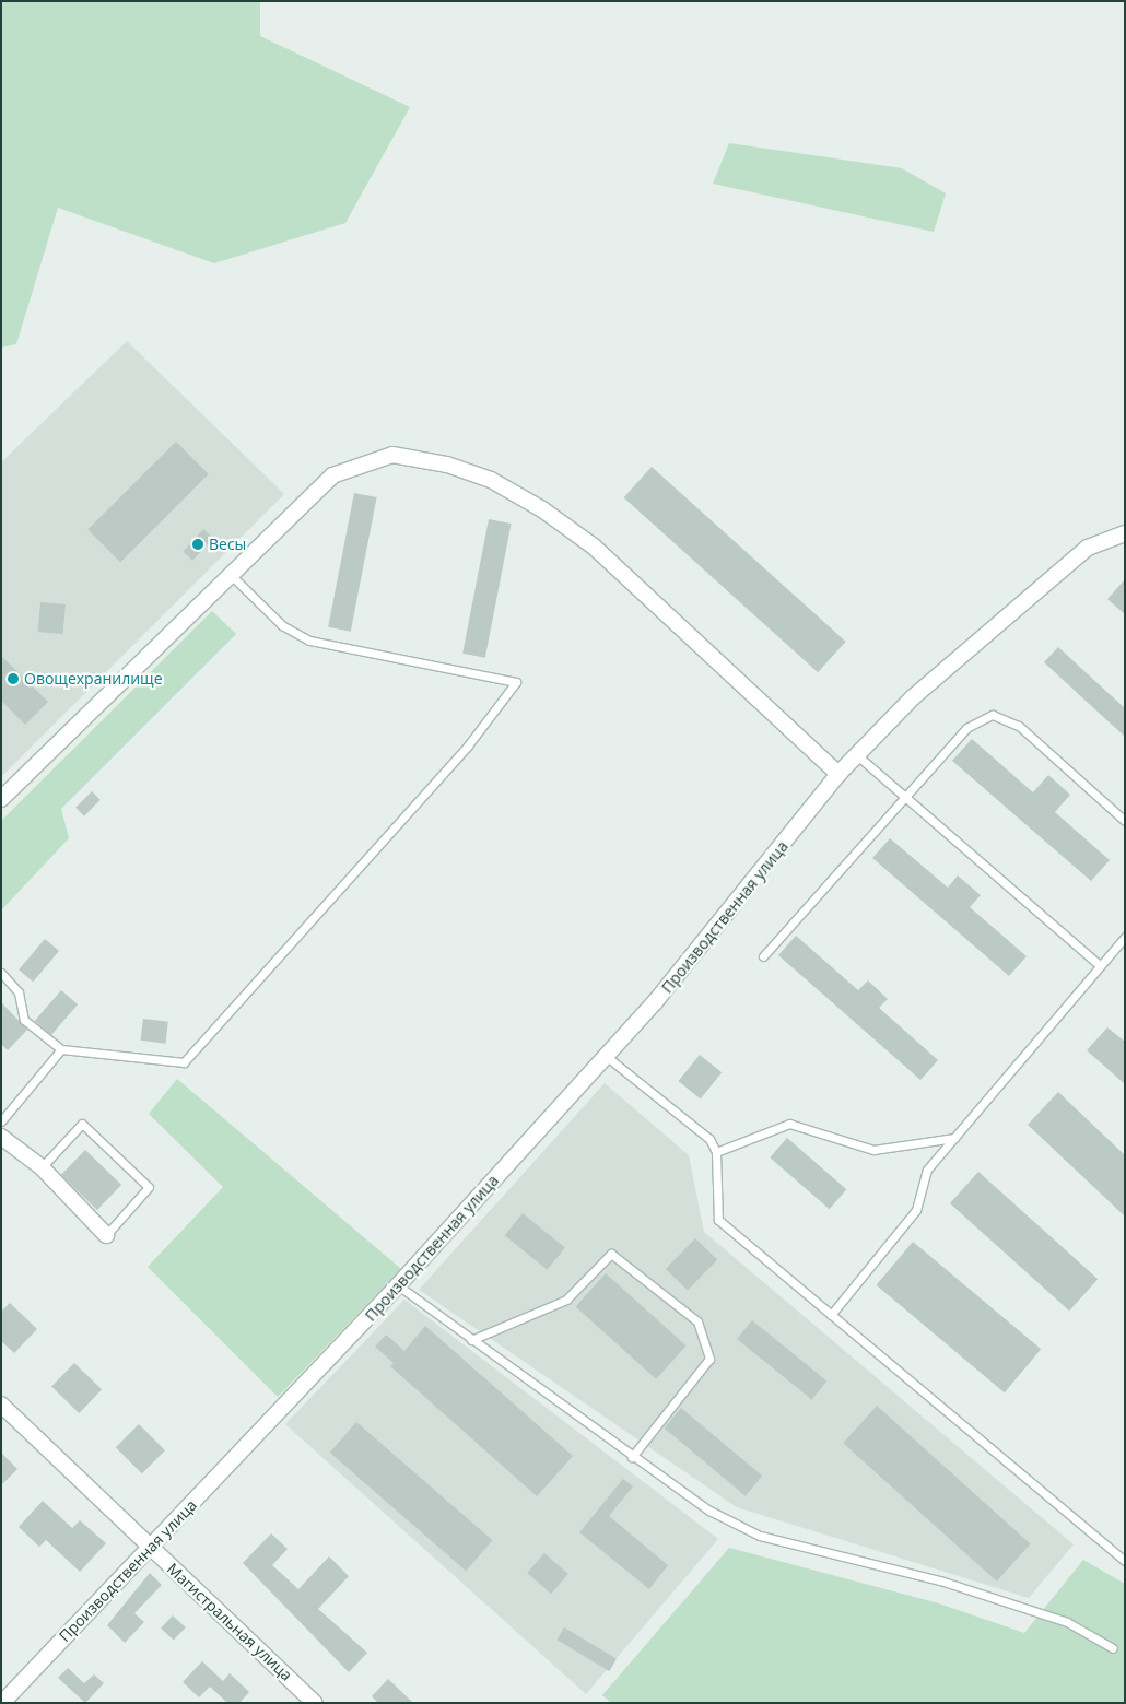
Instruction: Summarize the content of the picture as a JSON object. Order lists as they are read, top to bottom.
{
  "streets": {
    "street": ["Производственная улица", "Магистральная улица"]
  },
  "crossings": [
    ["Производственная улица", "Магистральная улица"]
  ],
  "places": ["Весы", "Овощехранилище"]
}
